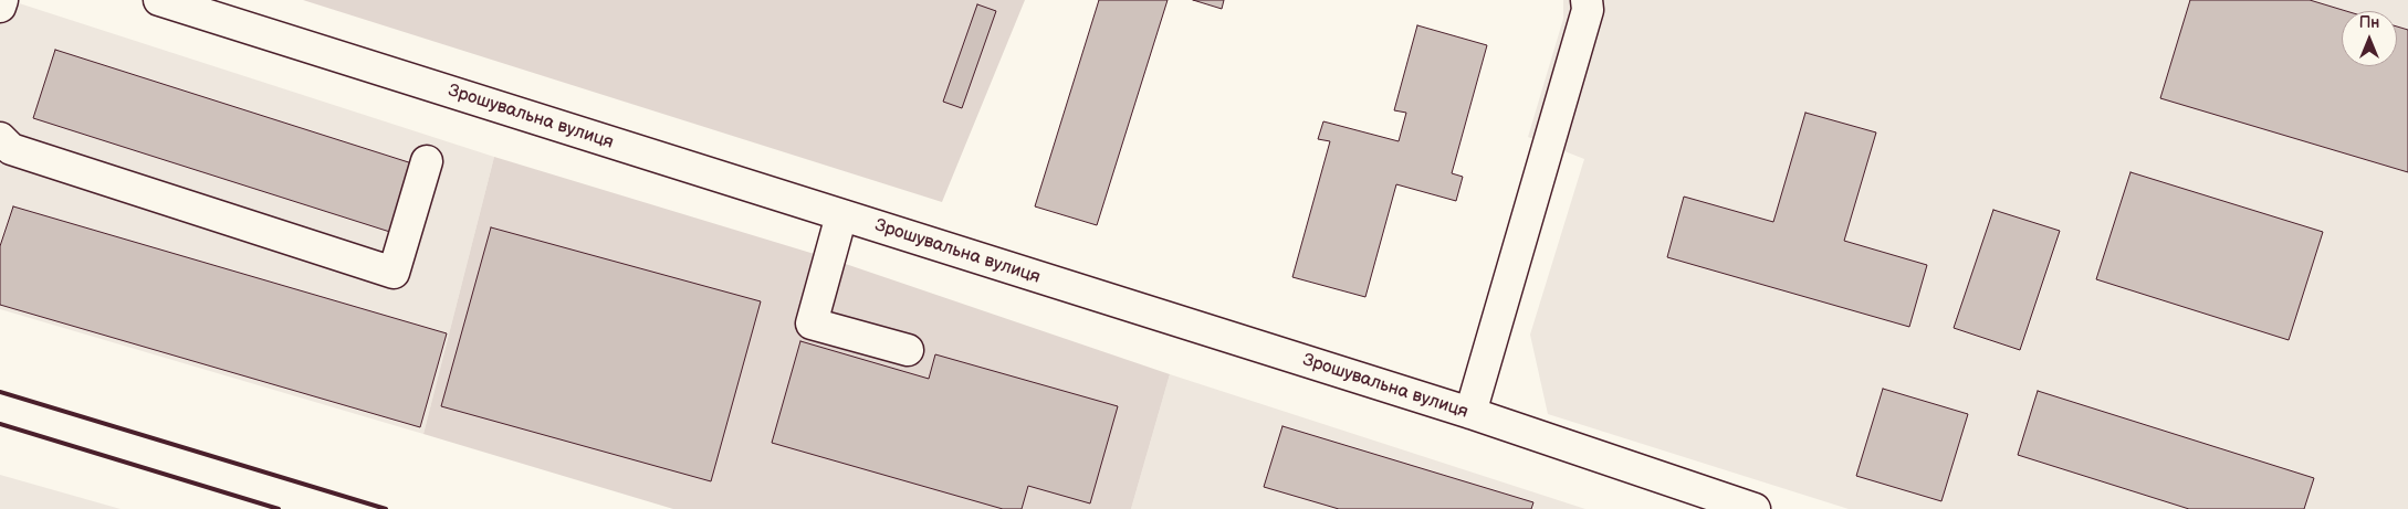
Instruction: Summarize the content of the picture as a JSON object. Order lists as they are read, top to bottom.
{
  "streets": {
    "street": ["Зрошувальна вулиця"]
  },
  "north": "top"
}
